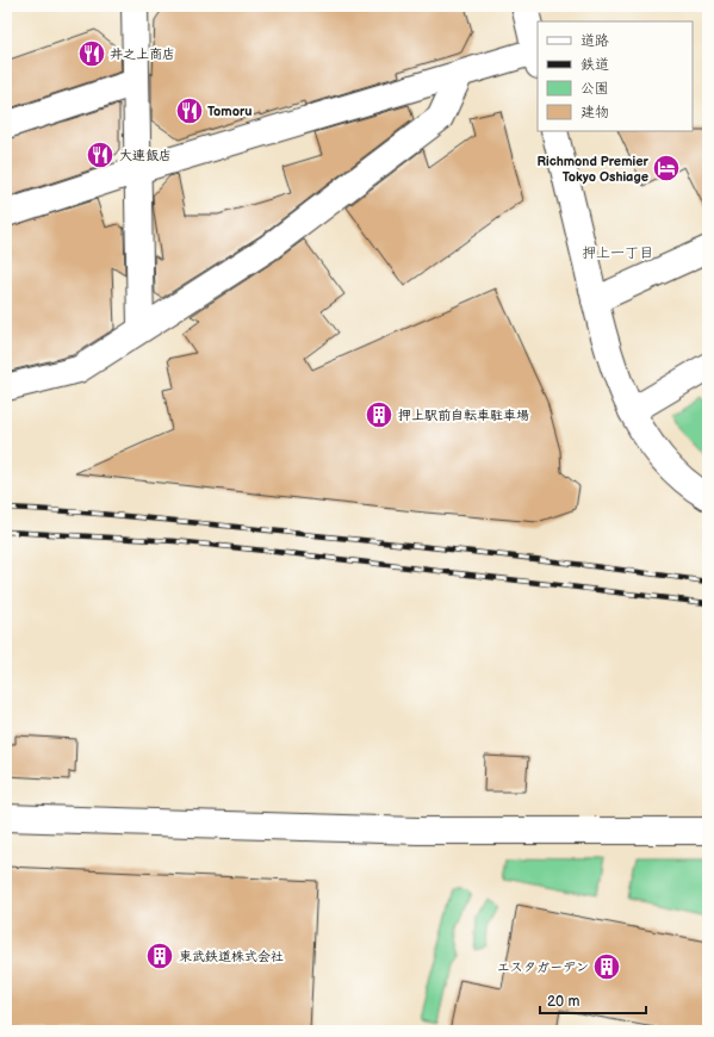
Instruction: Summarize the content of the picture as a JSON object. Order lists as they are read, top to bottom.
{
  "districts": ["押上一丁目"],
  "places": {
    "restaurant": ["井之上商店", "Tomoru", "大連飯店"],
    "hotel": ["Richmond Premier Tokyo Oshiage"],
    "building": ["押上駅前自転車駐車場", "東武鉄道株式会社", "エスタガーデン"]
  },
  "legend": [
    "道路",
    "鉄道",
    "公園",
    "建物"
  ],
  "scale_bar": "20 m"
}
